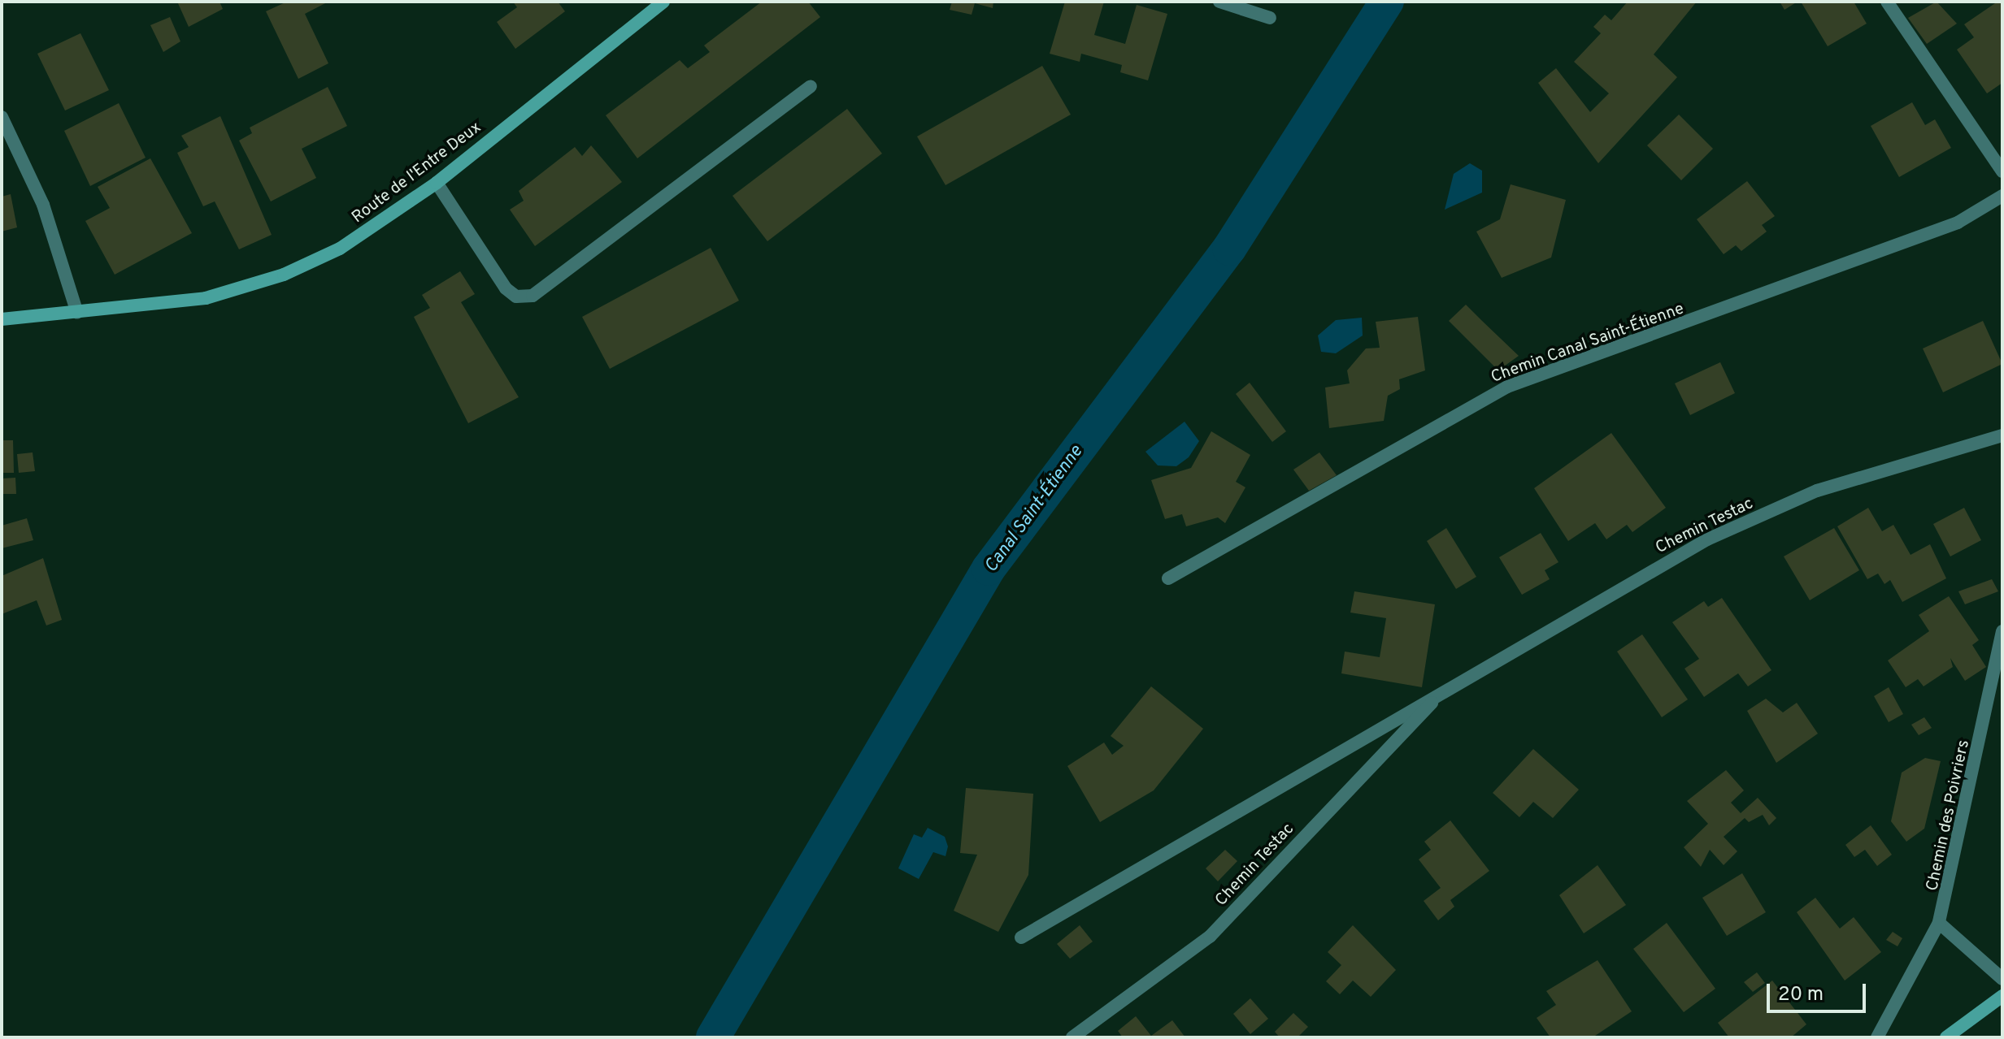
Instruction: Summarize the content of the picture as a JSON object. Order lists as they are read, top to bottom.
{
  "streets": {
    "main road": ["Route de l'Entre Deux"],
    "street": ["Chemin Canal Saint-Étienne", "Chemin Testac", "Chemin des Poivriers"]
  },
  "water": ["Canal Saint-Étienne"],
  "scale_bar": "20 m"
}
